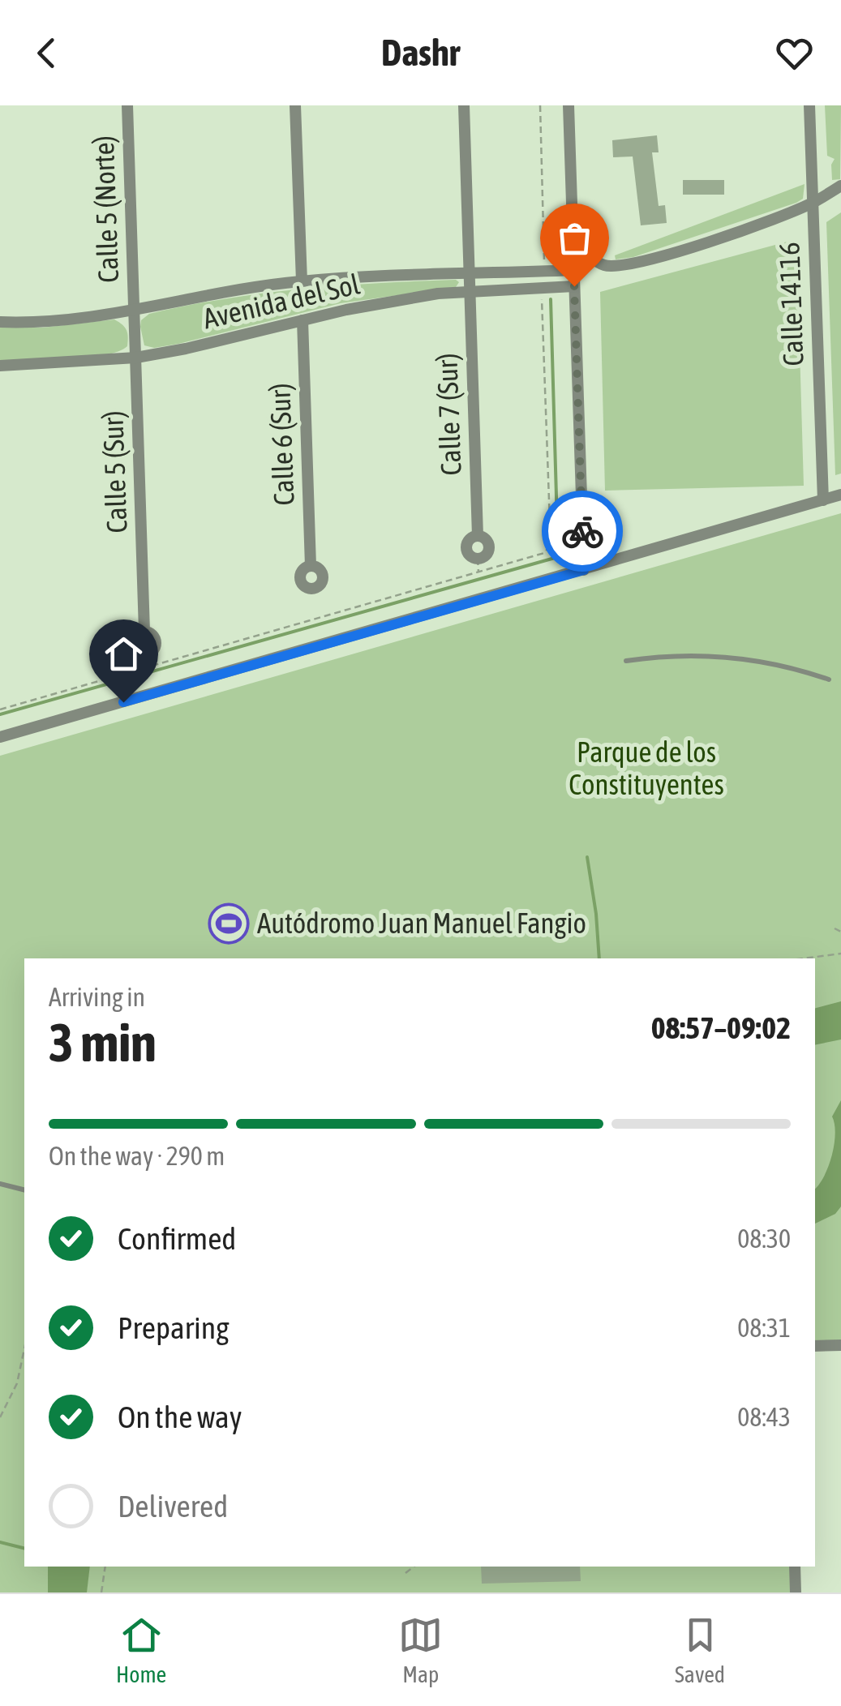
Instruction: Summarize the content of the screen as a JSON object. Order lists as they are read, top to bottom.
{
  "streets": {
    "street": [
      "Calle 5 (Norte)",
      "Avenida del Sol",
      "Calle 14116",
      "Calle 7 (Sur)",
      "Calle 6 (Sur)",
      "Calle 5 (Sur)"
    ]
  },
  "crossings": [
    ["Calle 5 (Norte)", "Avenida del Sol"],
    ["Calle 5 (Norte)", "Calle 5 (Sur)"],
    ["Avenida del Sol", "Calle 7 (Sur)"],
    ["Avenida del Sol", "Calle 6 (Sur)"],
    ["Avenida del Sol", "Calle 5 (Sur)"]
  ],
  "parks": ["Parque de los Constituyentes"],
  "places": {
    "sports": ["Autódromo Juan Manuel Fangio"]
  },
  "page": {
    "header": "Dashr",
    "heading": ["3 min", "Arriving in", "08:57–09:02"],
    "bar": "On the way · 290 m",
    "list": [
      ["Confirmed", "08:30"],
      ["Preparing", "08:31"],
      ["On the way", "08:43"],
      "Delivered"
    ],
    "tabs": ["Home", "Map", "Saved"]
  }
}
